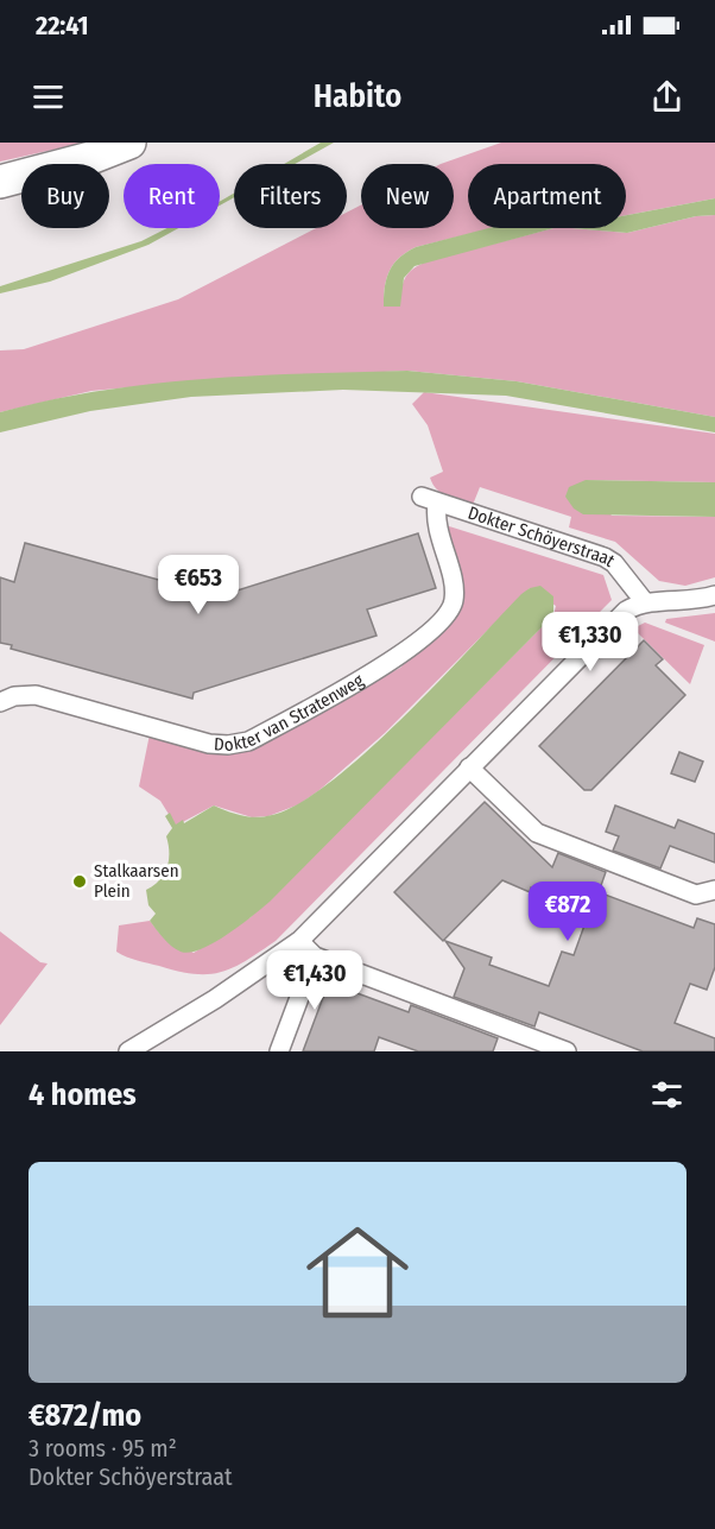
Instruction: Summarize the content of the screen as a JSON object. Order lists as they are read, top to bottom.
{
  "streets": {
    "street": ["Dokter Schöyerstraat", "Dokter van Stratenweg"]
  },
  "crossings": [
    ["Dokter Schöyerstraat", "Dokter van Stratenweg"]
  ],
  "places": ["Stalkaarsen Plein"],
  "page": {
    "status": "22:41",
    "header": "Habito",
    "chip": [
      "Buy",
      "Rent",
      "Filters",
      "New",
      "Apartment"
    ],
    "price": [
      "€653",
      "€1,330",
      "€872",
      "€1,430"
    ],
    "heading": "4 homes",
    "list": [
      {
        "name": "€872/mo",
        "note": "3 rooms · 95 m² · Dokter Schöyerstraat"
      }
    ]
  }
}
